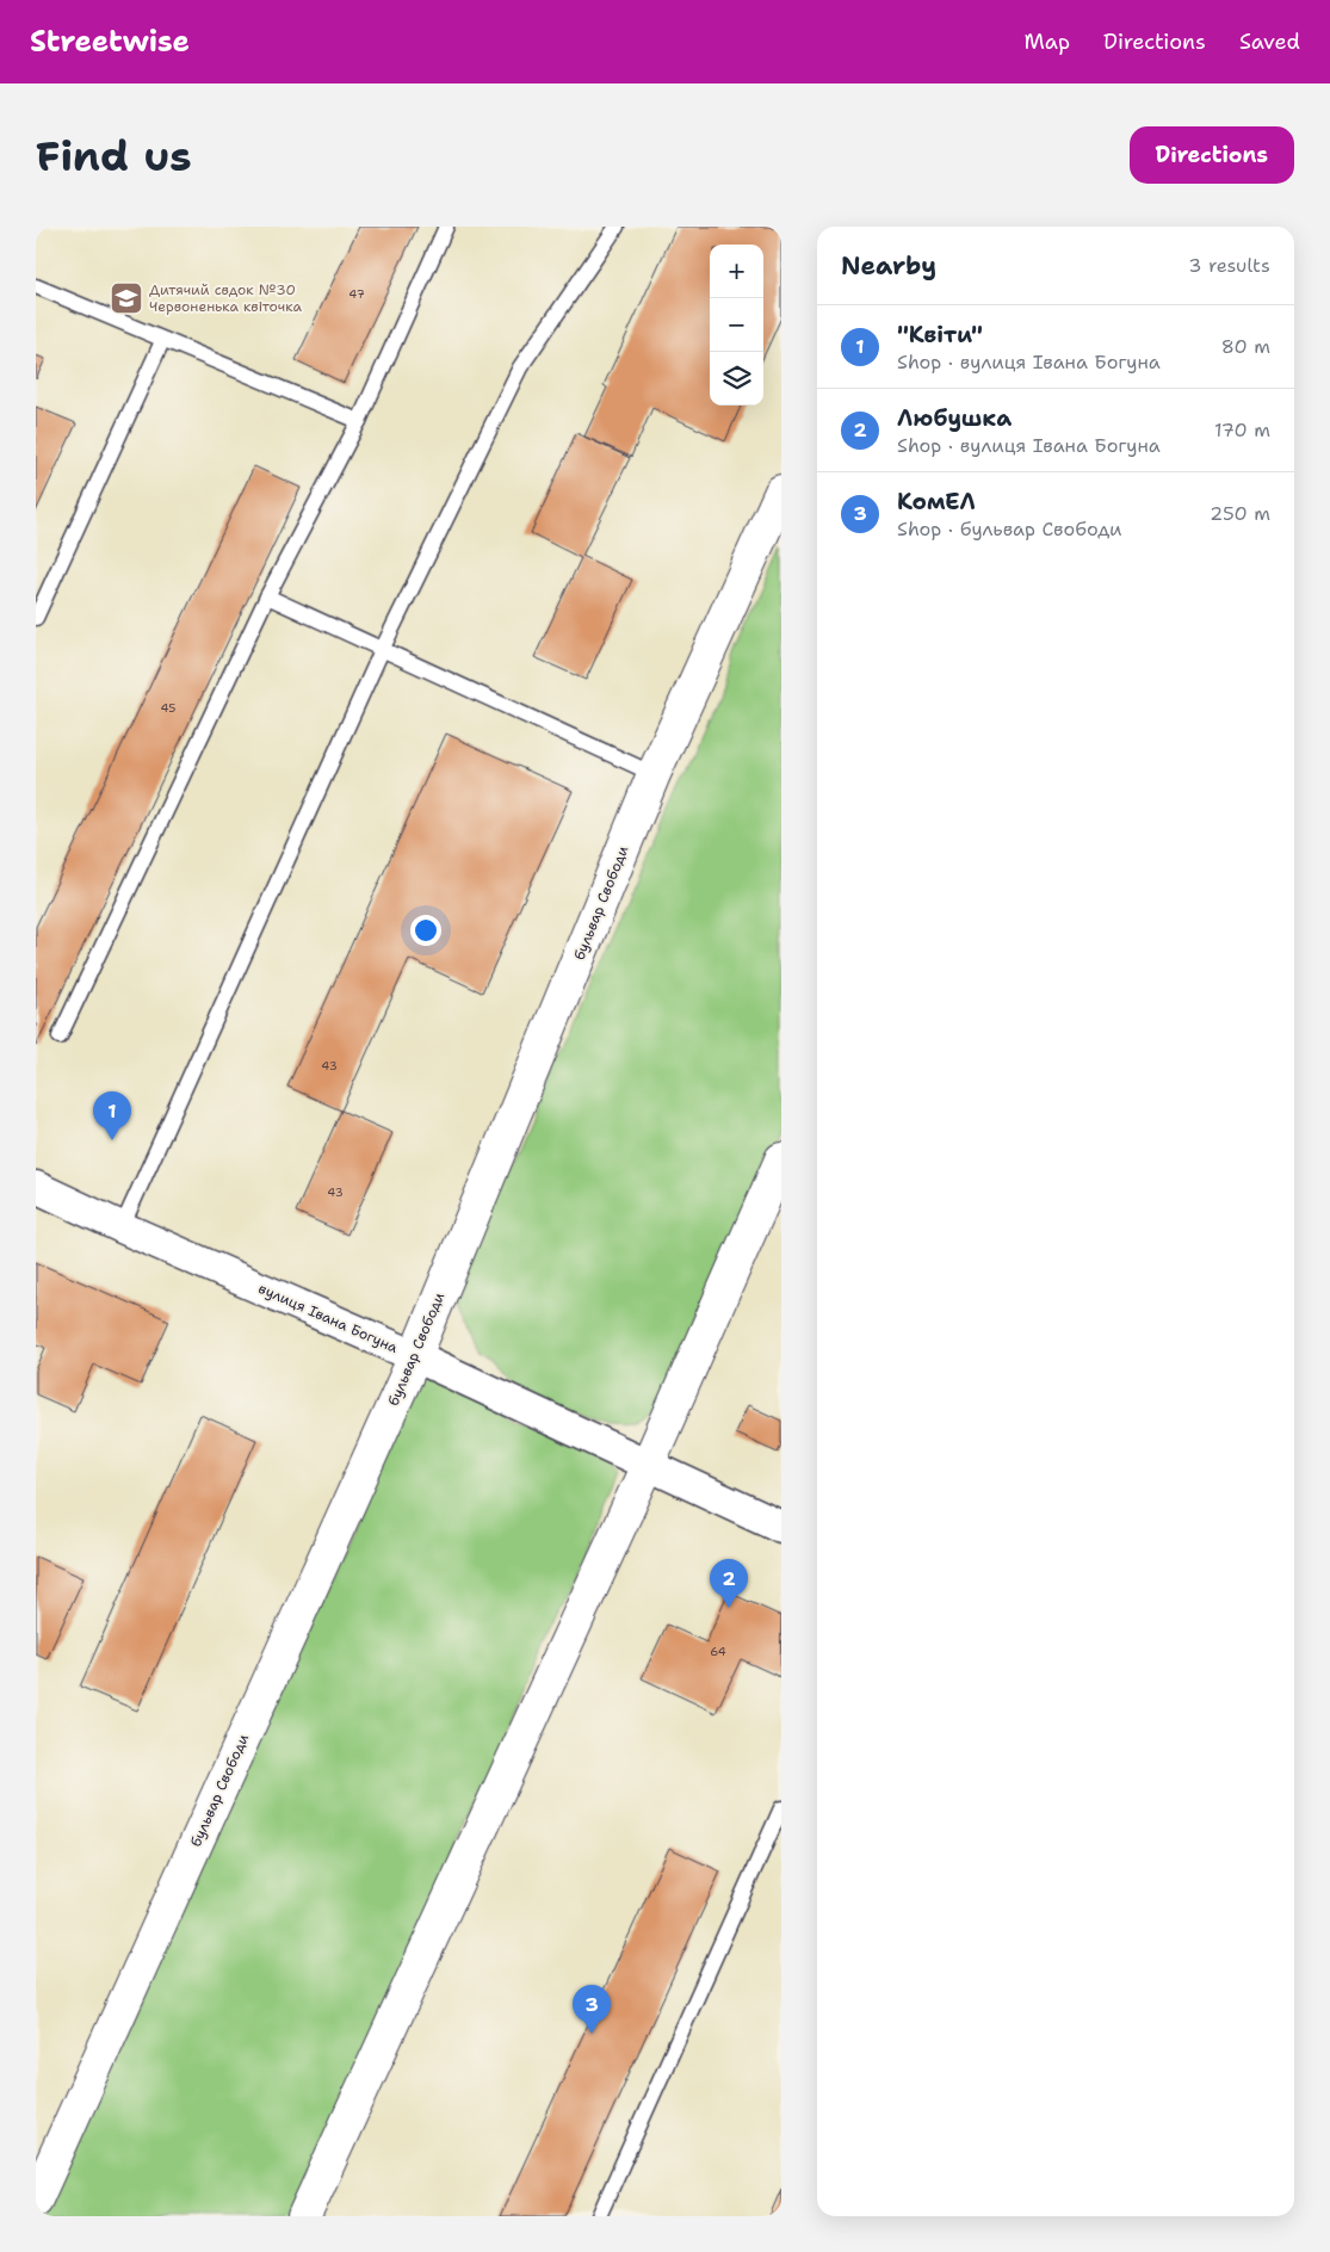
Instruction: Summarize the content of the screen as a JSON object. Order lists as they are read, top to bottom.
{
  "streets": {
    "street": ["бульвар Свободи", "вулиця Івана Богуна"]
  },
  "crossings": [
    ["бульвар Свободи", "вулиця Івана Богуна"]
  ],
  "places": {
    "school or university": ["Дитячий свдок №30 Червоненька квіточка"]
  },
  "house_numbers": [
    "47",
    "45",
    "43",
    "43",
    "64"
  ],
  "page": {
    "header": "Streetwise",
    "nav": ["Map", "Directions", "Saved"],
    "buttons": "Directions",
    "title": "Find us",
    "heading": ["Nearby", "3 results"],
    "map_buttons": ["+", "−"],
    "list": [
      {
        "mark": "1",
        "name": "\"Квіти\"",
        "note": "Shop · вулиця Івана Богуна",
        "value": "80 m"
      },
      {
        "mark": "2",
        "name": "Любушка",
        "note": "Shop · вулиця Івана Богуна",
        "value": "170 m"
      },
      {
        "mark": "3",
        "name": "КомЕЛ",
        "note": "Shop · бульвар Свободи",
        "value": "250 m"
      }
    ],
    "pins": ["1", "2", "3"]
  }
}
